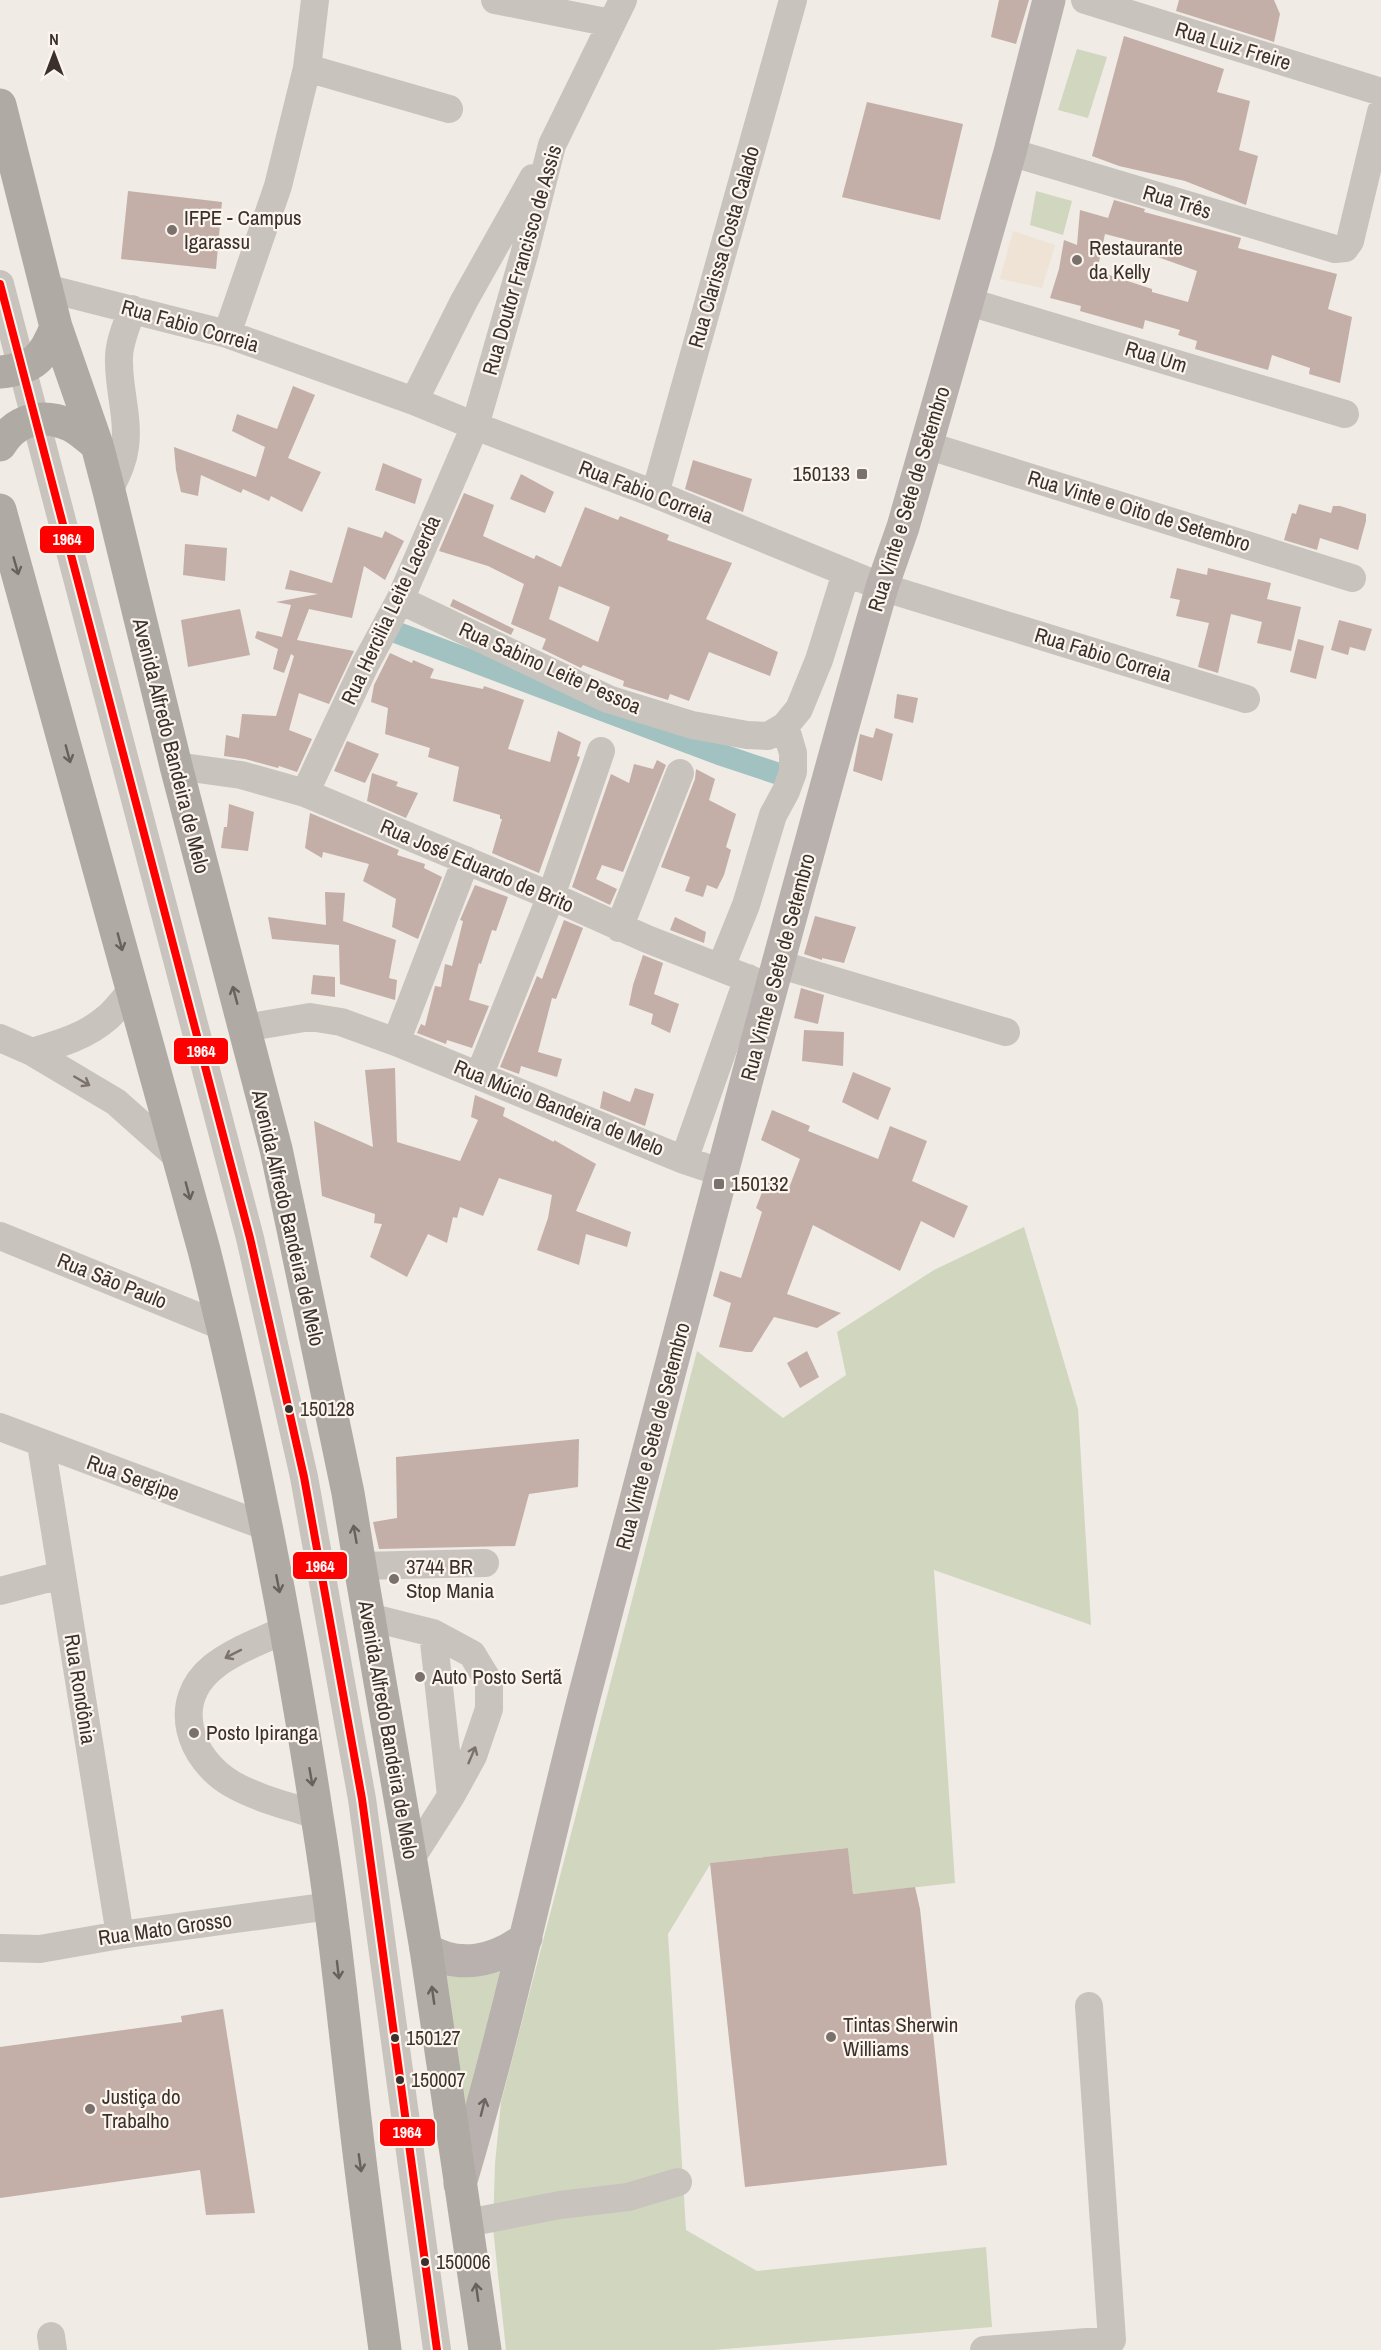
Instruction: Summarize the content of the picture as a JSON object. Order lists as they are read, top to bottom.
{
  "streets": {
    "highway": ["Avenida Alfredo Bandeira de Melo"],
    "main road": ["Rua Vinte e Sete de Setembro"],
    "street": [
      "Rua Luiz Freire",
      "Rua Três",
      "Rua Clarissa Costa Calado",
      "Rua Doutor Francisco de Assis",
      "Rua Fabio Correia",
      "Rua Um",
      "Rua Vinte e Oito de Setembro",
      "Rua Hercilia Leite Lacerda",
      "Rua Sabino Leite Pessoa",
      "Rua José Eduardo de Brito",
      "Rua Múcio Bandeira de Melo",
      "Rua São Paulo",
      "Rua Sergipe",
      "Rua Rondônia",
      "Rua Mato Grosso"
    ]
  },
  "crossings": [
    ["Rua Três", "Rua Vinte e Sete de Setembro"],
    ["Rua Clarissa Costa Calado", "Rua Fabio Correia"],
    ["Rua Doutor Francisco de Assis", "Rua Fabio Correia"],
    ["Rua Doutor Francisco de Assis", "Rua Hercilia Leite Lacerda"],
    ["Rua Fabio Correia", "Rua Vinte e Sete de Setembro"],
    ["Rua Fabio Correia", "Rua Hercilia Leite Lacerda"],
    ["Rua Fabio Correia", "Avenida Alfredo Bandeira de Melo"],
    ["Rua Um", "Rua Vinte e Sete de Setembro"],
    ["Rua Vinte e Sete de Setembro", "Rua Vinte e Oito de Setembro"],
    ["Rua Vinte e Sete de Setembro", "Avenida Alfredo Bandeira de Melo"],
    ["Rua Vinte e Sete de Setembro", "Rua José Eduardo de Brito"],
    ["Rua Vinte e Sete de Setembro", "Rua Múcio Bandeira de Melo"],
    ["Rua Hercilia Leite Lacerda", "Rua Sabino Leite Pessoa"],
    ["Rua Hercilia Leite Lacerda", "Rua José Eduardo de Brito"],
    ["Avenida Alfredo Bandeira de Melo", "Rua José Eduardo de Brito"],
    ["Avenida Alfredo Bandeira de Melo", "Rua Múcio Bandeira de Melo"],
    ["Rua Sergipe", "Rua Rondônia"],
    ["Rua Rondônia", "Rua Mato Grosso"]
  ],
  "places": {
    "other": [
      "IFPE - Campus Igarassu",
      "Restaurante da Kelly",
      "150128",
      "3744 BR Stop Mania",
      "Auto Posto Sertã",
      "Posto Ipiranga",
      "Tintas Sherwin Williams",
      "150127",
      "150007",
      "Justiça do Trabalho",
      "150006"
    ],
    "transit": ["150133", "150132"]
  },
  "lines": ["transit line 1964"],
  "north": "top"
}
